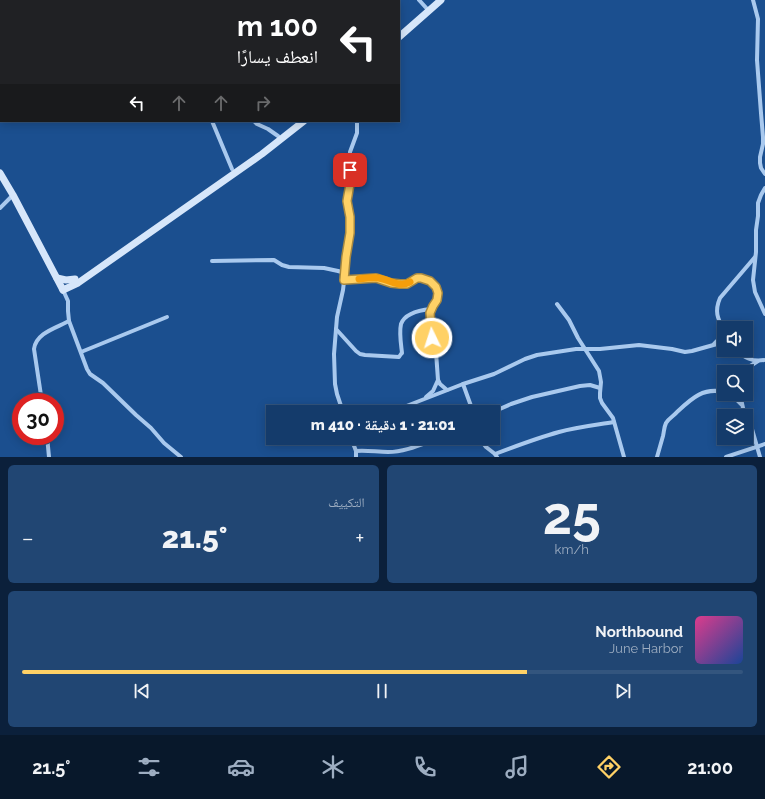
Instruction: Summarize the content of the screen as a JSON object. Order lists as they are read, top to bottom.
{
  "page": {
    "turn": ["100 m", "انعطف يسارًا"],
    "limit": "30",
    "trip": "21:01 · 1 دقيقة · 410 m",
    "tile": [
      ["25", "km/h"],
      "التكييف"
    ],
    "heat": ["−", "21.5°", "+"],
    "song": ["Northbound", "June Harbor"],
    "tabs": ["21:00", "21.5°"]
  }
}
